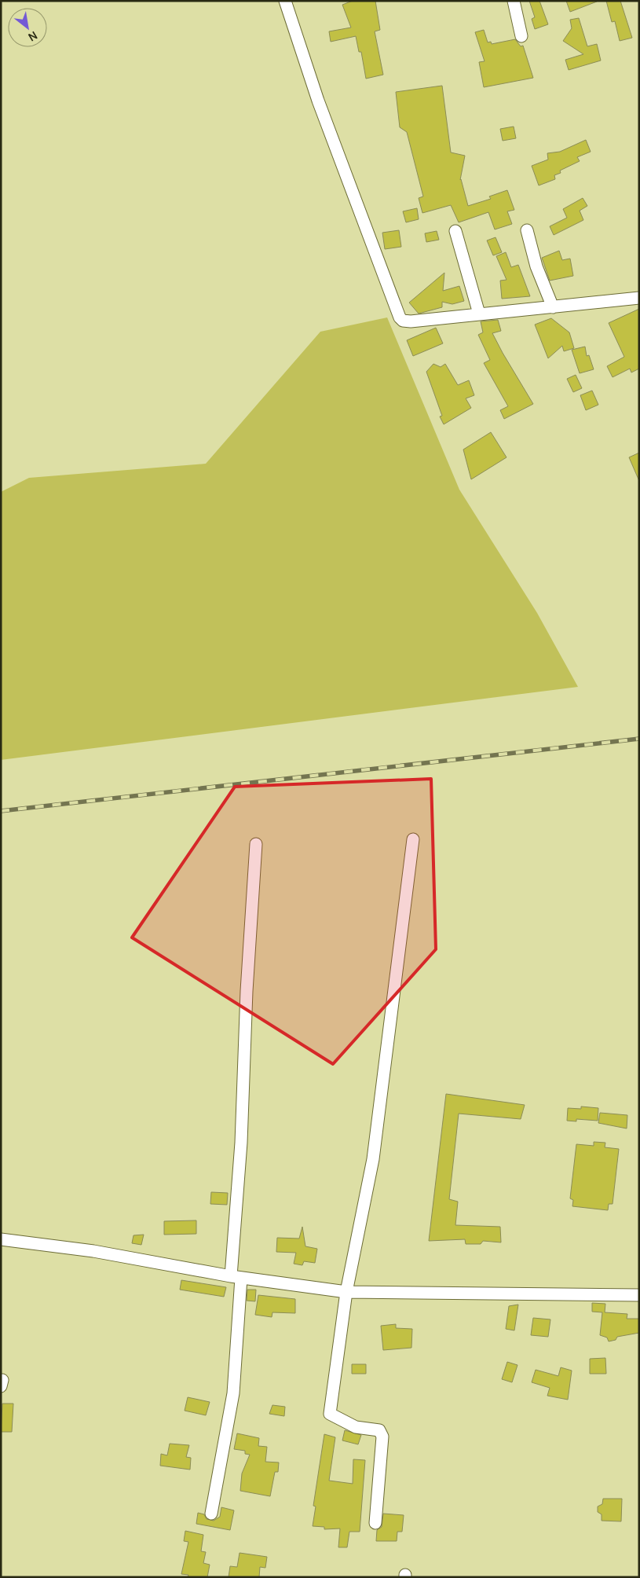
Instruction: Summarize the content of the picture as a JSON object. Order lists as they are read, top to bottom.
{
  "north": "bottom right"
}
